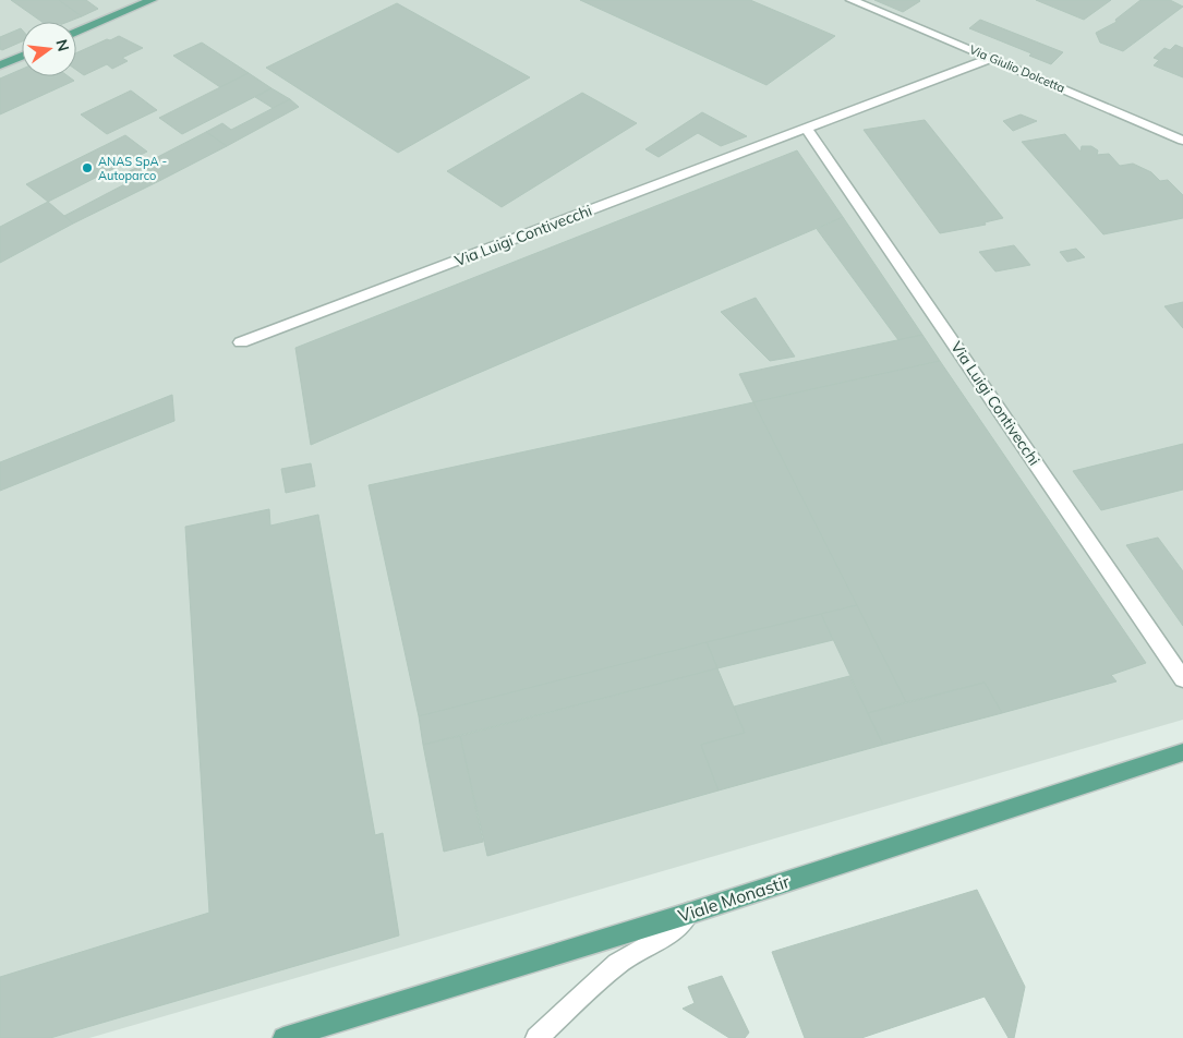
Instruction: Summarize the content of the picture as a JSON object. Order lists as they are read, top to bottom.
{
  "streets": {
    "main road": ["Viale Monastir"],
    "street": ["Via Giulio Dolcetta", "Via Luigi Contivecchi"]
  },
  "crossings": [
    ["Via Giulio Dolcetta", "Via Luigi Contivecchi"]
  ],
  "places": ["ANAS SpA - Autoparco"],
  "north": "right"
}
